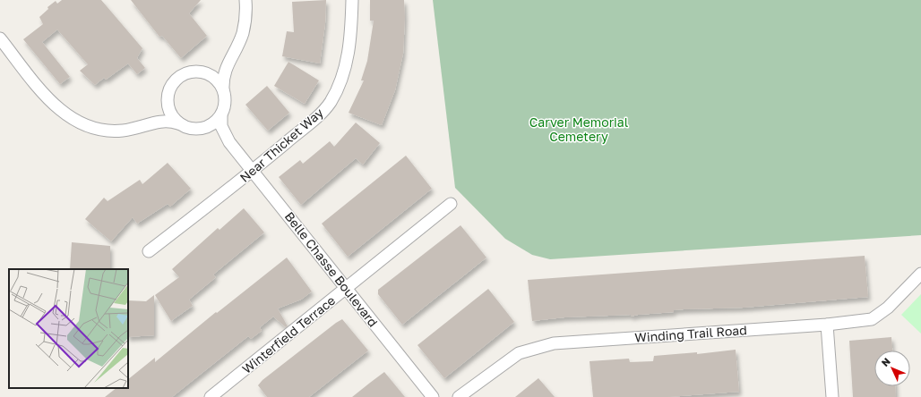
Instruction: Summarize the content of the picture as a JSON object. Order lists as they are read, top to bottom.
{
  "streets": {
    "street": [
      "Near Thicket Way",
      "Belle Chasse Boulevard",
      "Winding Trail Road",
      "Winterfield Terrace"
    ]
  },
  "crossings": [
    ["Near Thicket Way", "Belle Chasse Boulevard"],
    ["Belle Chasse Boulevard", "Winterfield Terrace"]
  ],
  "parks": ["Carver Memorial Cemetery"],
  "north": "top left"
}
